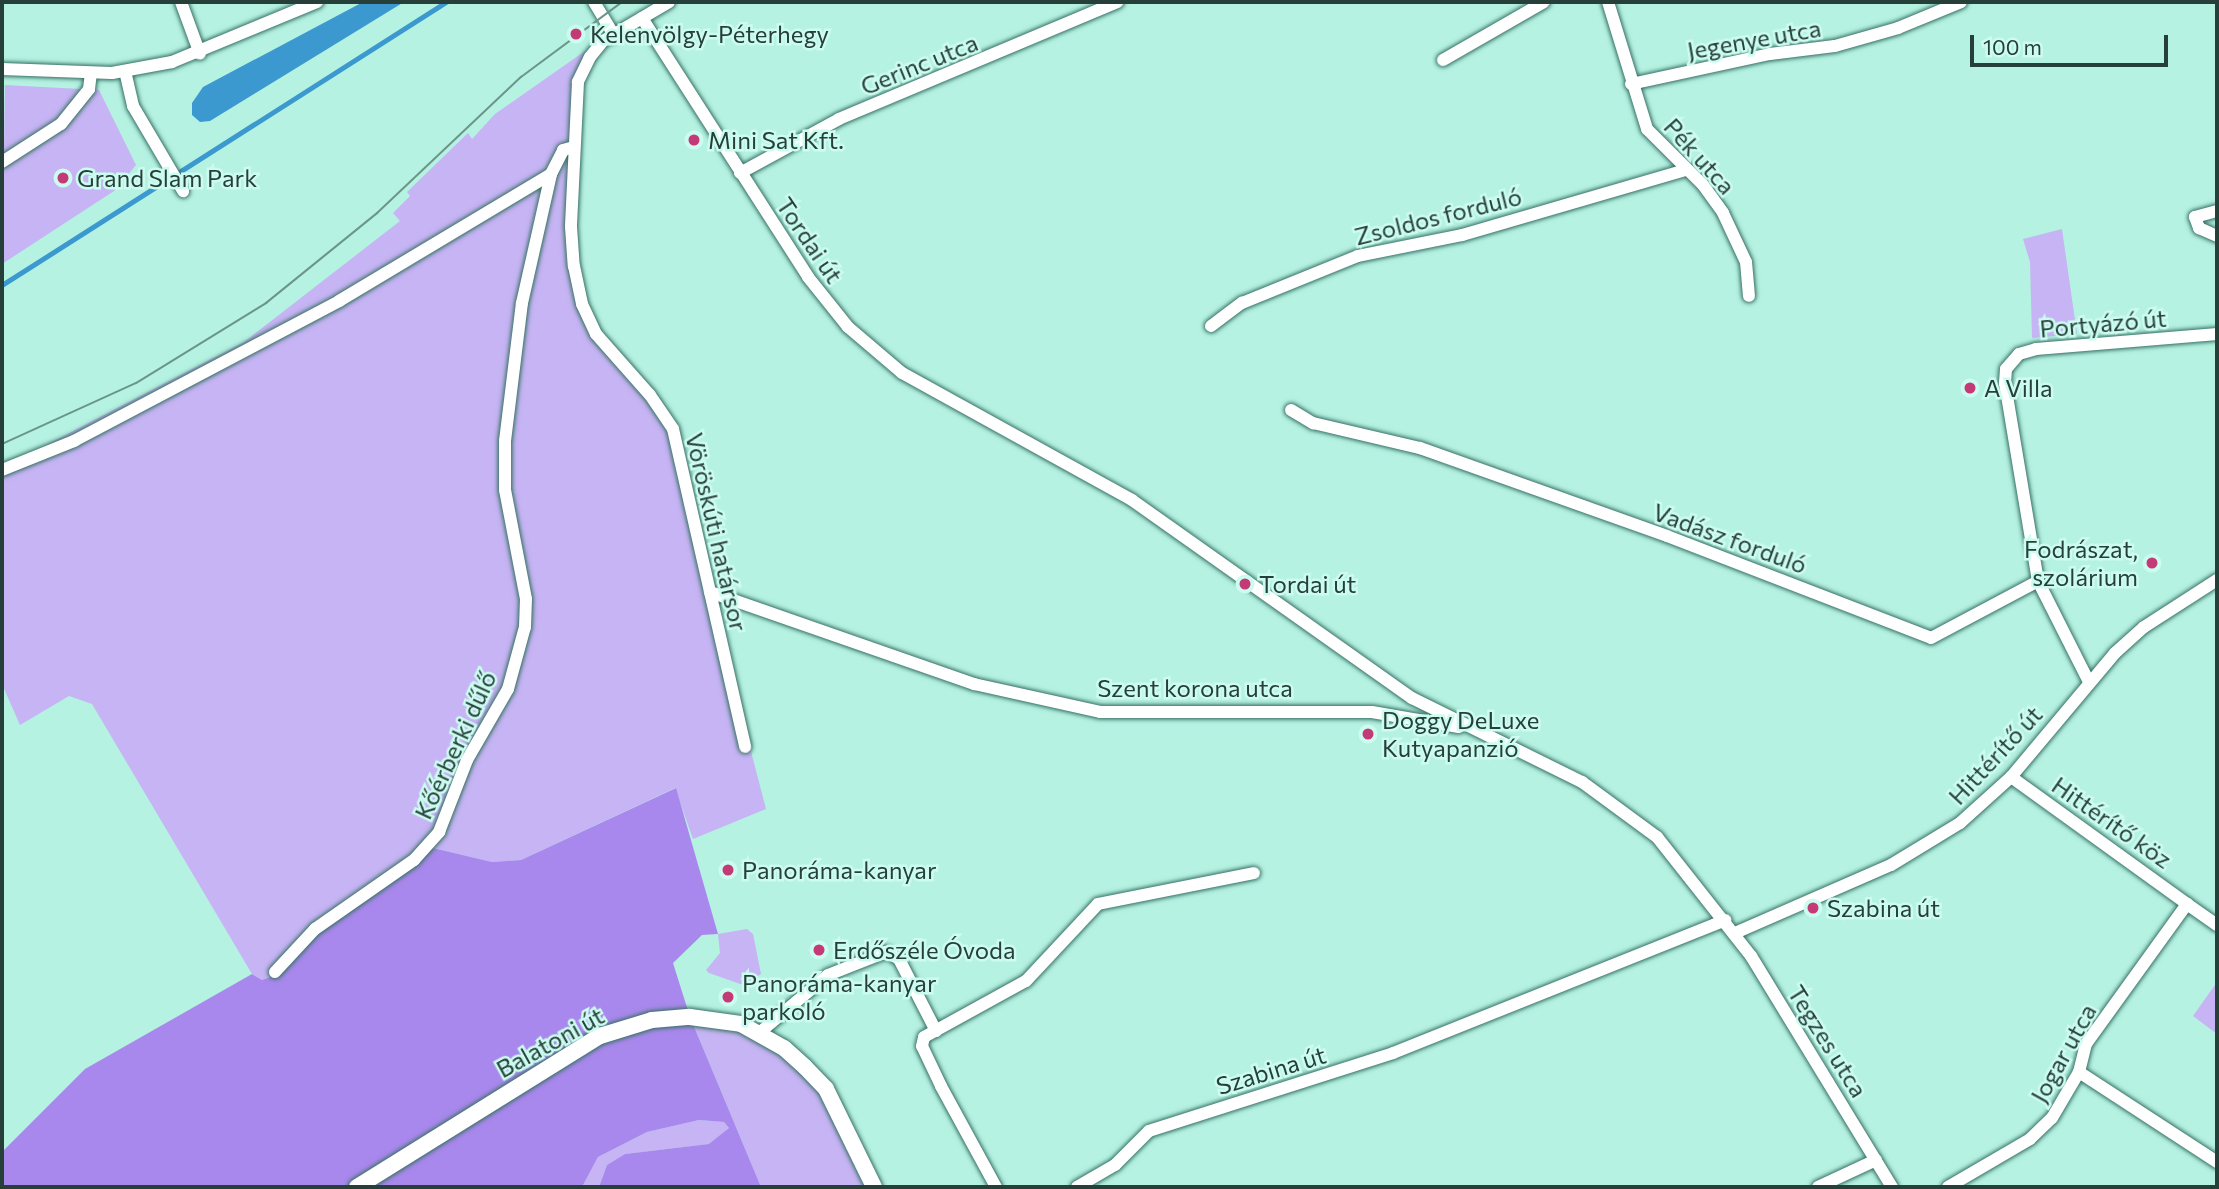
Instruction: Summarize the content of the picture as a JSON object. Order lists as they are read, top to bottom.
{
  "streets": {
    "main road": ["Balatoni út"],
    "street": [
      "Jegenye utca",
      "Gerinc utca",
      "Pék utca",
      "Zsoldos forduló",
      "Tordai út",
      "Portyázó út",
      "Vöröskúti határsor",
      "Vadász forduló",
      "Szent korona utca",
      "Kőérberki dűlő",
      "Hittérítő út",
      "Hittérítő köz",
      "Tegzes utca",
      "Jogar utca",
      "Szabina út"
    ]
  },
  "crossings": [
    ["Jegenye utca", "Pék utca"],
    ["Gerinc utca", "Tordai út"],
    ["Pék utca", "Zsoldos forduló"],
    ["Tordai út", "Vöröskúti határsor"],
    ["Tordai út", "Szent korona utca"],
    ["Tordai út", "Tegzes utca"],
    ["Tordai út", "Szabina út"],
    ["Portyázó út", "Vadász forduló"],
    ["Vöröskúti határsor", "Szent korona utca"],
    ["Vöröskúti határsor", "Kőérberki dűlő"],
    ["Hittérítő út", "Hittérítő köz"],
    ["Hittérítő út", "Tegzes utca"],
    ["Hittérítő köz", "Jogar utca"],
    ["Tegzes utca", "Szabina út"]
  ],
  "places": [
    "Kelenvölgy-Péterhegy",
    "Mini Sat Kft.",
    "Grand Slam Park",
    "A Villa",
    "Fodrászat, szolárium",
    "Tordai út",
    "Doggy DeLuxe Kutyapanzió",
    "Panoráma-kanyar",
    "Szabina út",
    "Erdőszéle Óvoda",
    "Panoráma-kanyar parkoló"
  ],
  "scale_bar": "100 m"
}
